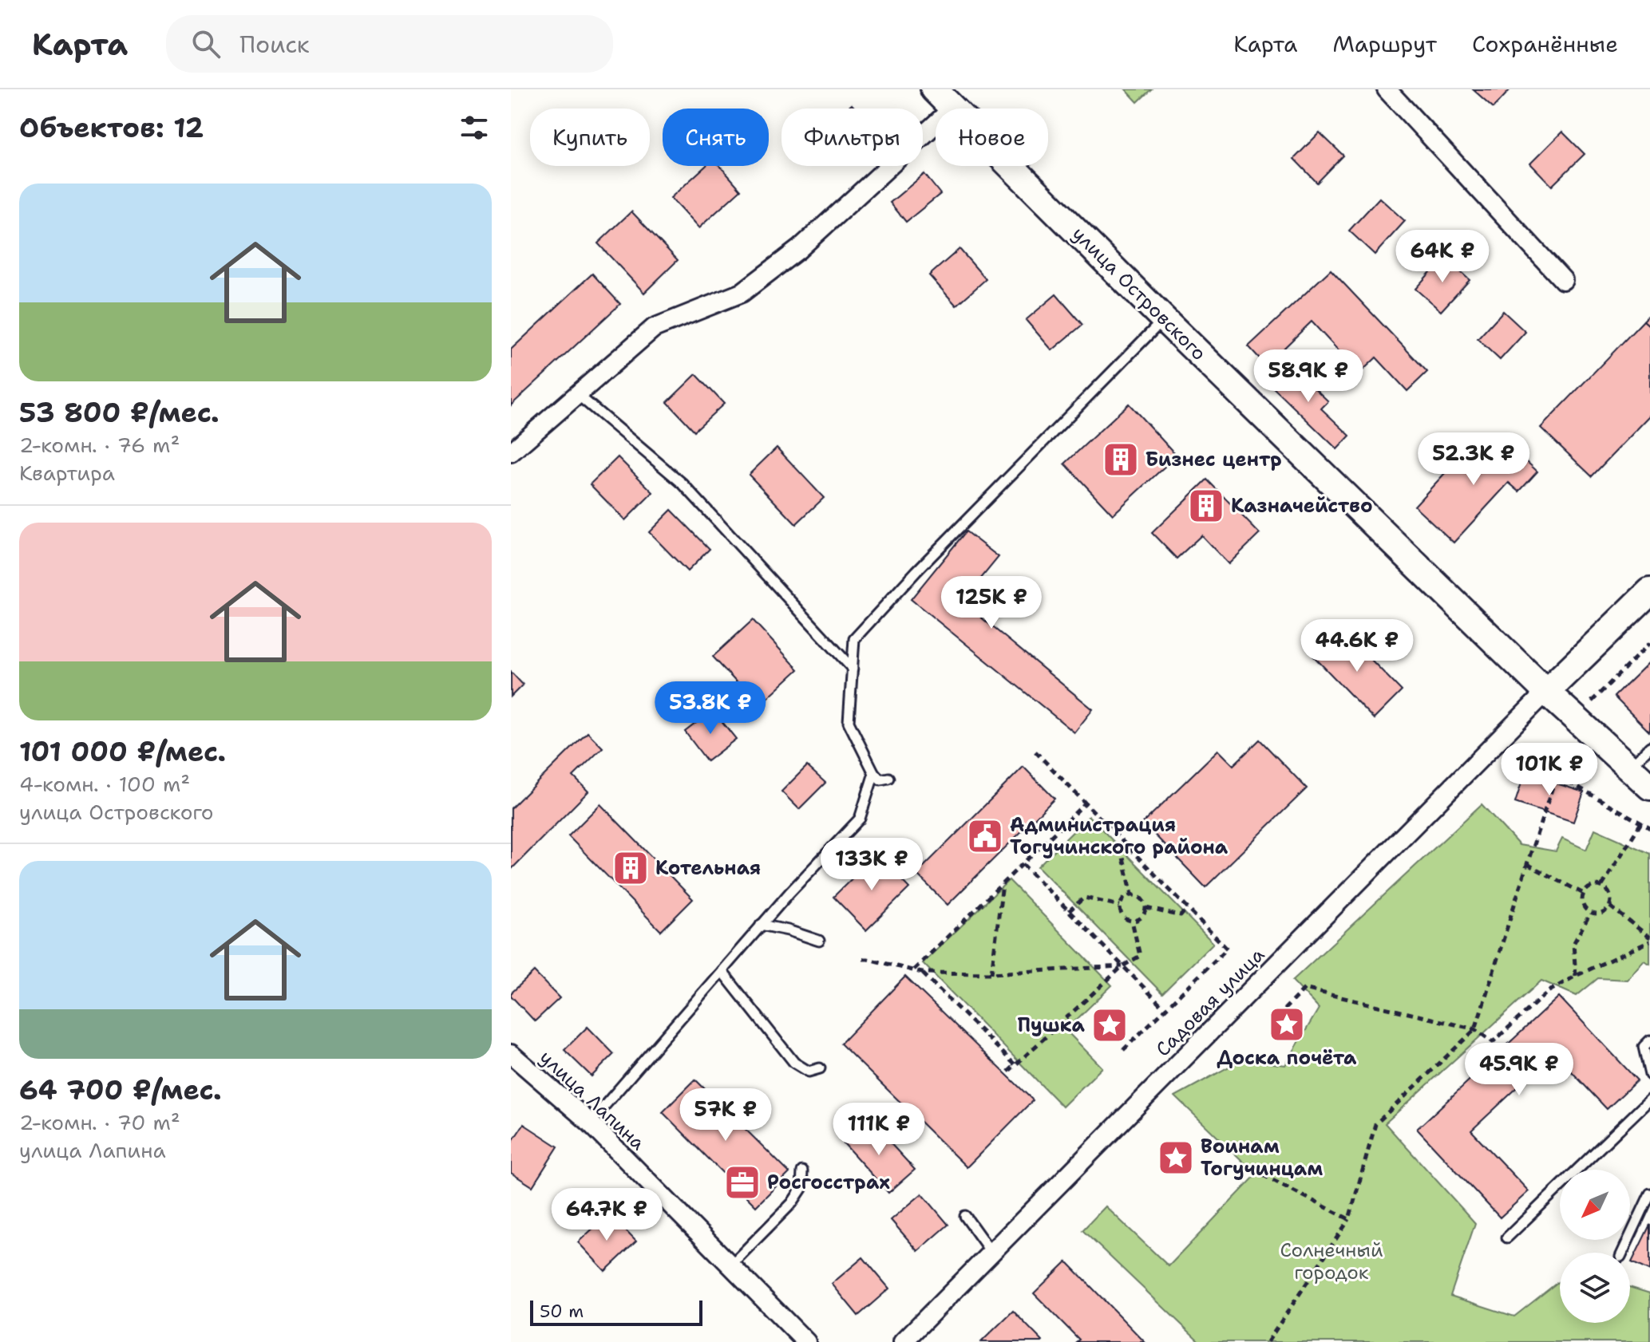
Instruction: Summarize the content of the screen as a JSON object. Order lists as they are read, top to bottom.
{
  "streets": {
    "street": ["улица Островского", "Садовая улица", "улица Лапина"]
  },
  "crossings": [
    ["улица Островского", "Садовая улица"]
  ],
  "parks": ["Солнечный городок"],
  "places": {
    "building": ["Бизнес центр", "Казначейство", "Котельная"],
    "public building": ["Администрация Тогучинского района"],
    "place": ["Доска почёта", "Пушка", "Воинам Тогучинцам"],
    "office": ["Росгосстрах"]
  },
  "scale_bar": "50 m",
  "north": "bottom left",
  "page": {
    "header": "Карта",
    "search": "Поиск",
    "nav": ["Карта", "Маршрут", "Сохранённые"],
    "heading": "Объектов: 12",
    "chip": [
      "Купить",
      "Снять",
      "Фильтры",
      "Новое"
    ],
    "list": [
      {
        "name": "53 800 ₽/мес.",
        "note": "2-комн. · 76 m² · Квартира"
      },
      {
        "name": "101 000 ₽/мес.",
        "note": "4-комн. · 100 m² · улица Островского"
      },
      {
        "name": "64 700 ₽/мес.",
        "note": "2-комн. · 70 m² · улица Лапина"
      }
    ],
    "price": [
      "64K ₽",
      "58.9K ₽",
      "52.3K ₽",
      "125K ₽",
      "44.6K ₽",
      "53.8K ₽",
      "101K ₽",
      "133K ₽",
      "45.9K ₽",
      "57K ₽",
      "111K ₽",
      "64.7K ₽"
    ],
    "scale": "50 m"
  }
}
